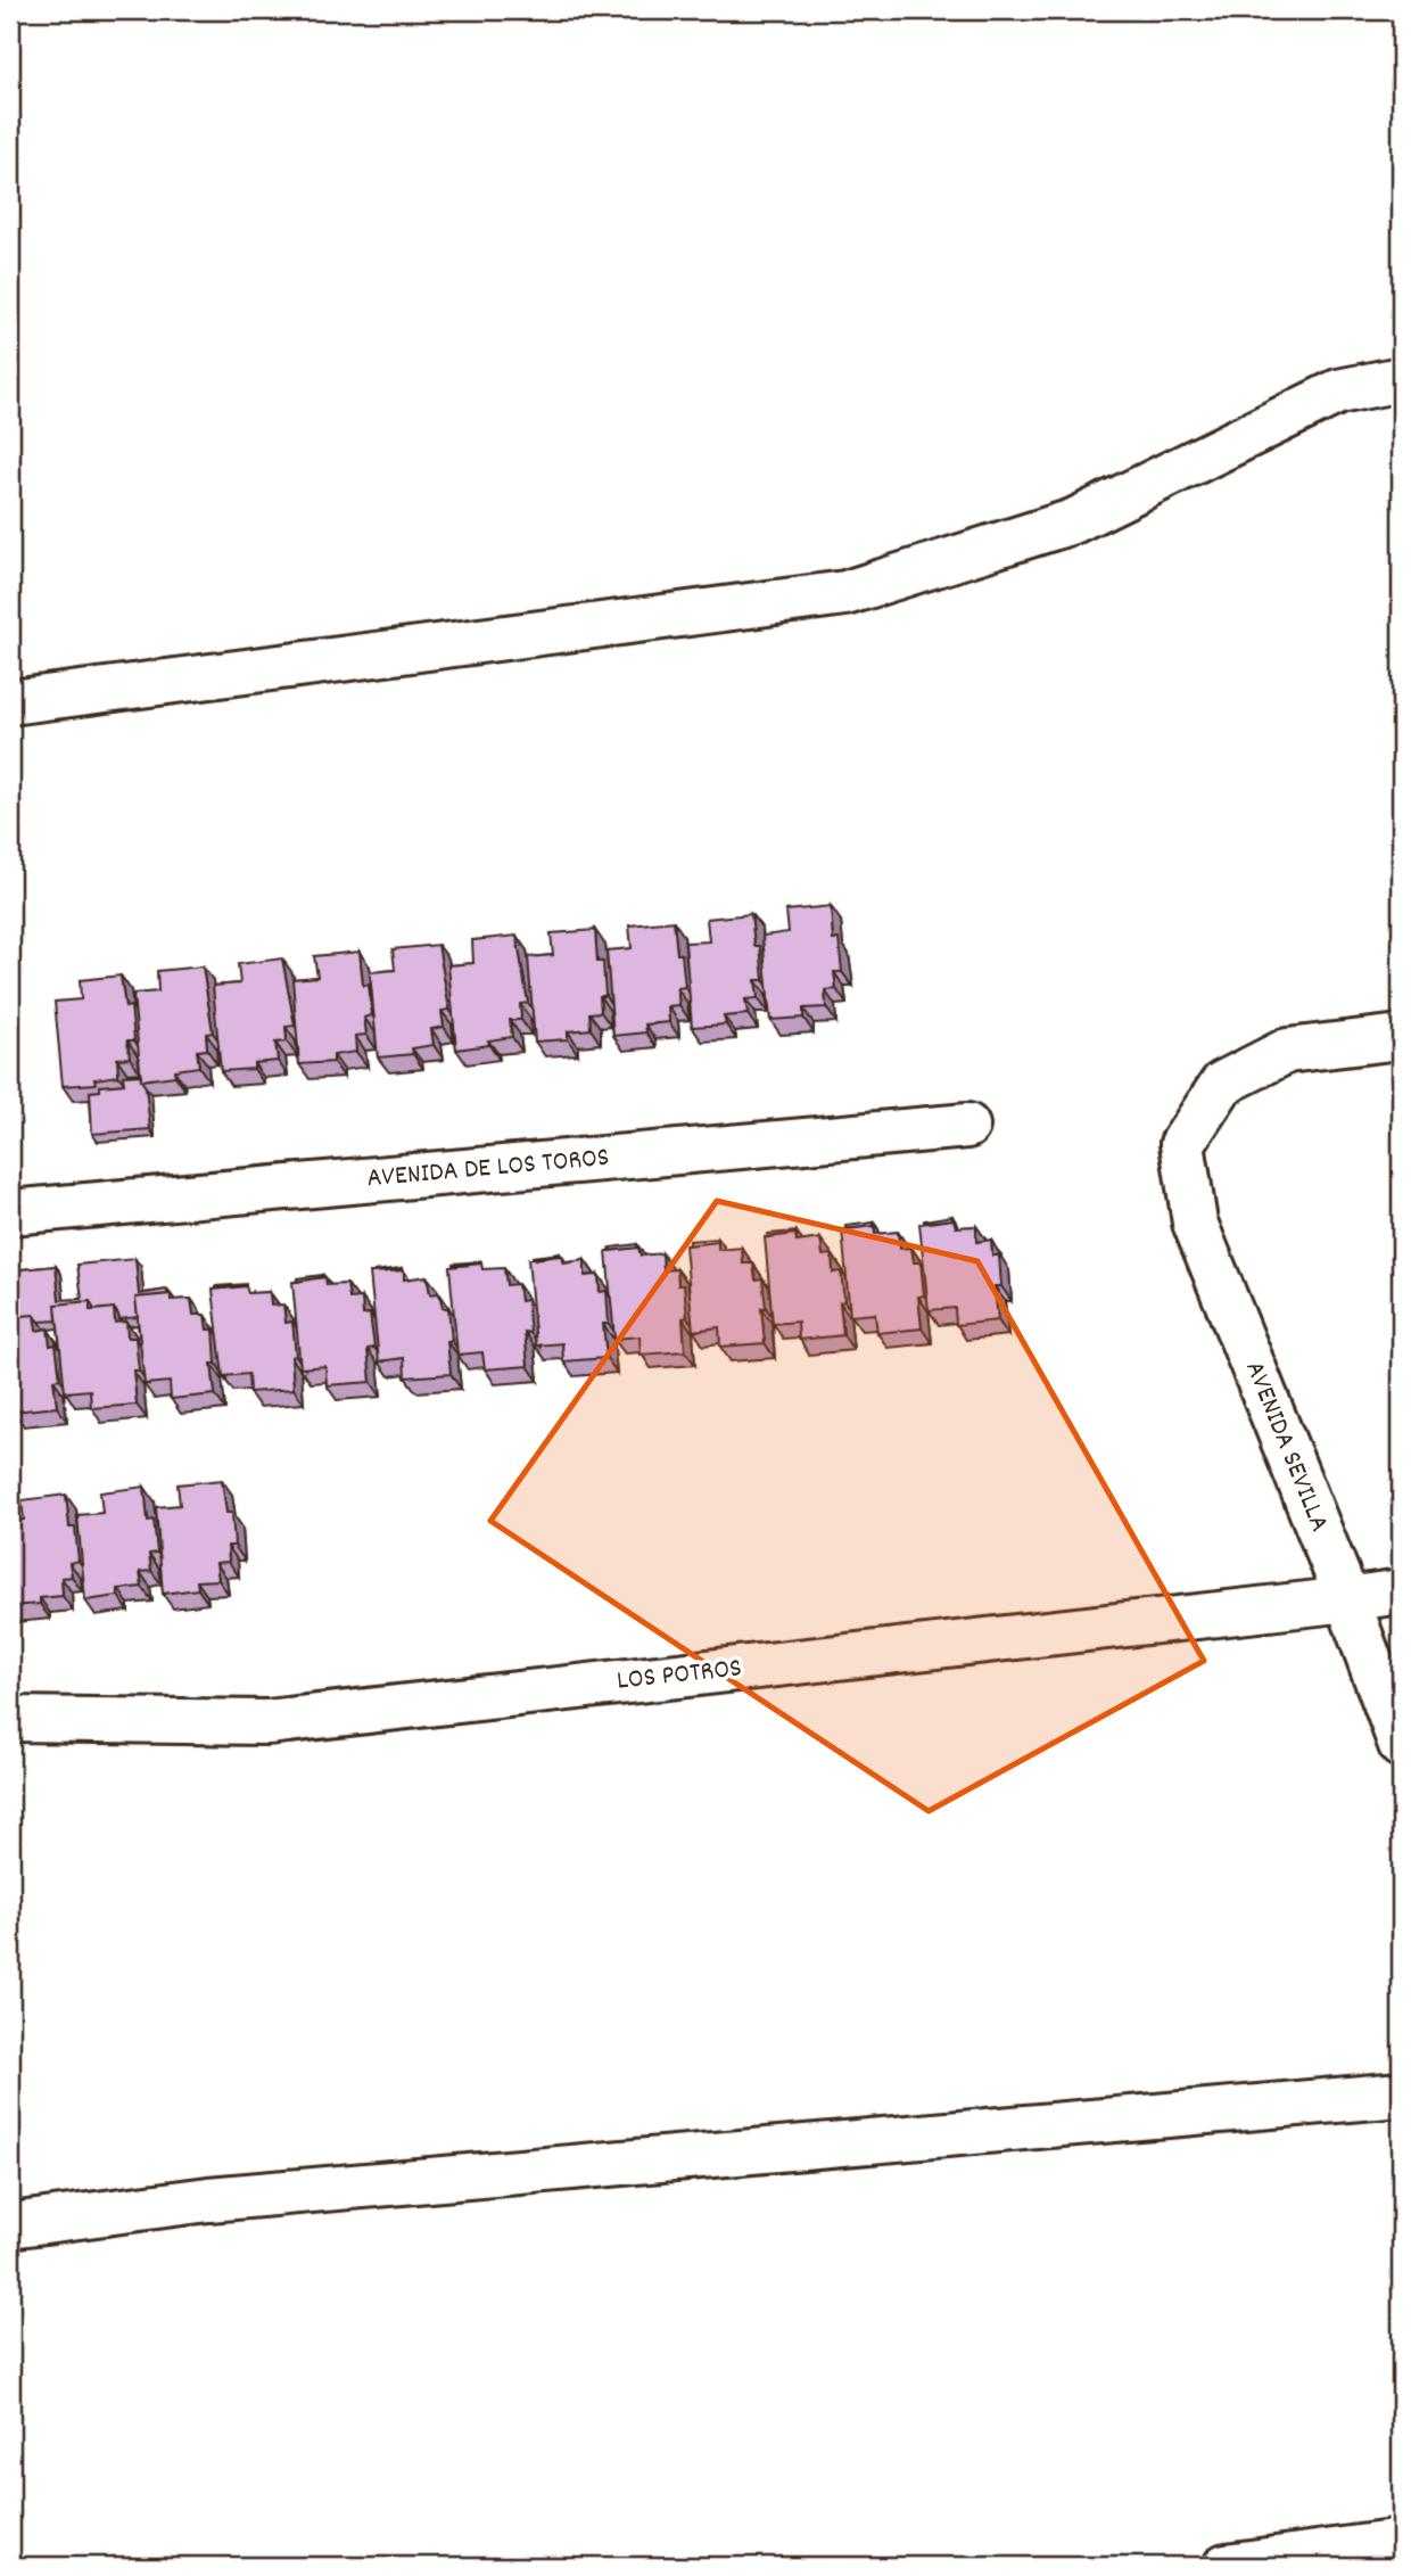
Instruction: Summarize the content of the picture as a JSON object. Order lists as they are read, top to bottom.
{
  "streets": {
    "street": ["AVENIDA DE LOS TOROS", "AVENIDA SEVILLA", "LOS POTROS"]
  },
  "crossings": [
    ["AVENIDA SEVILLA", "LOS POTROS"]
  ]
}
